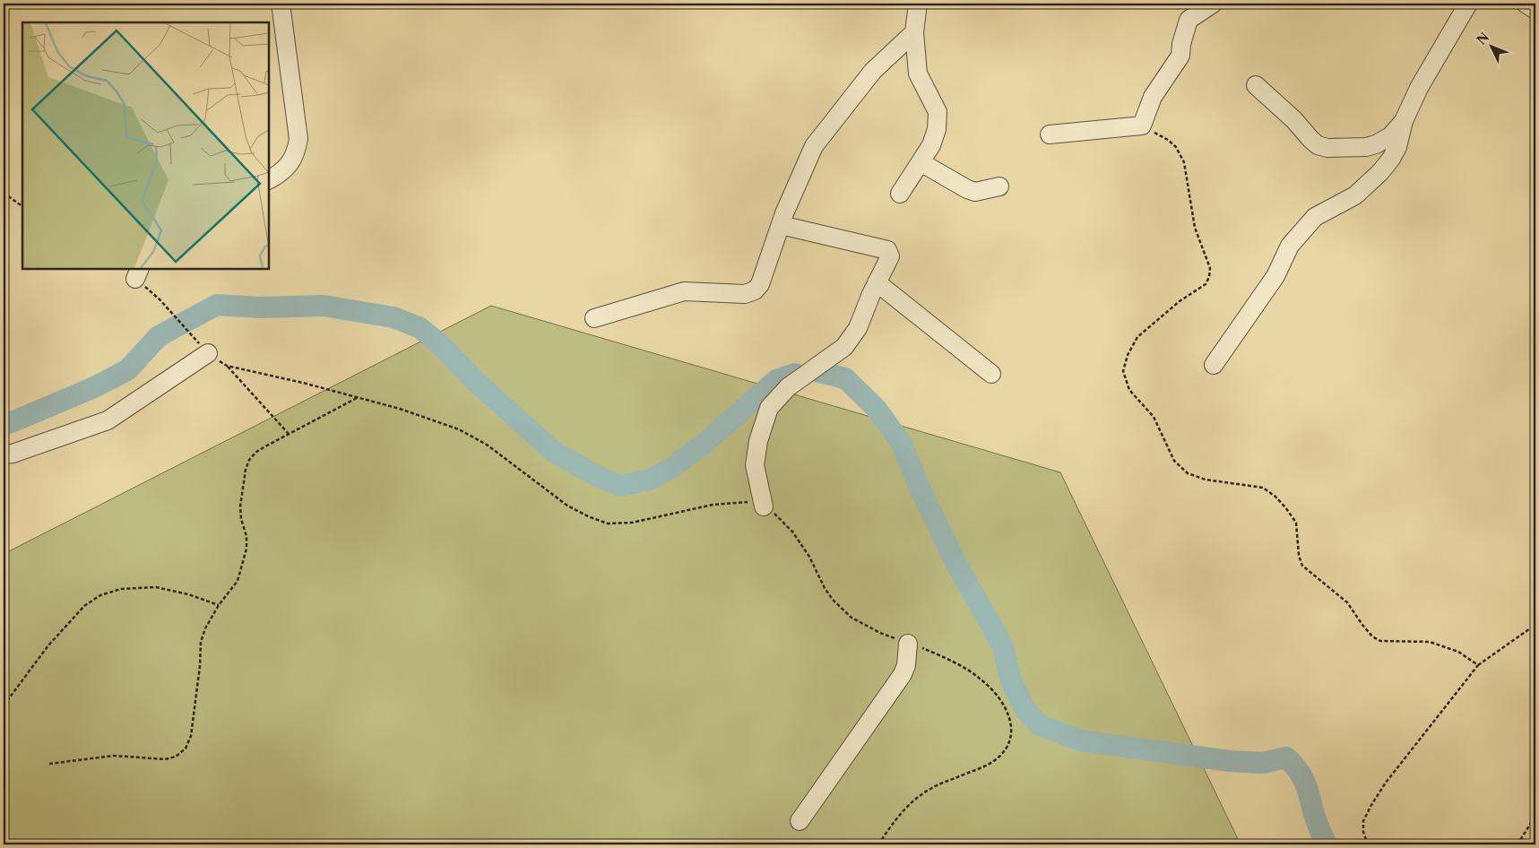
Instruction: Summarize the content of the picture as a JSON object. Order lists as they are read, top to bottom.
{
  "north": "top left"
}
